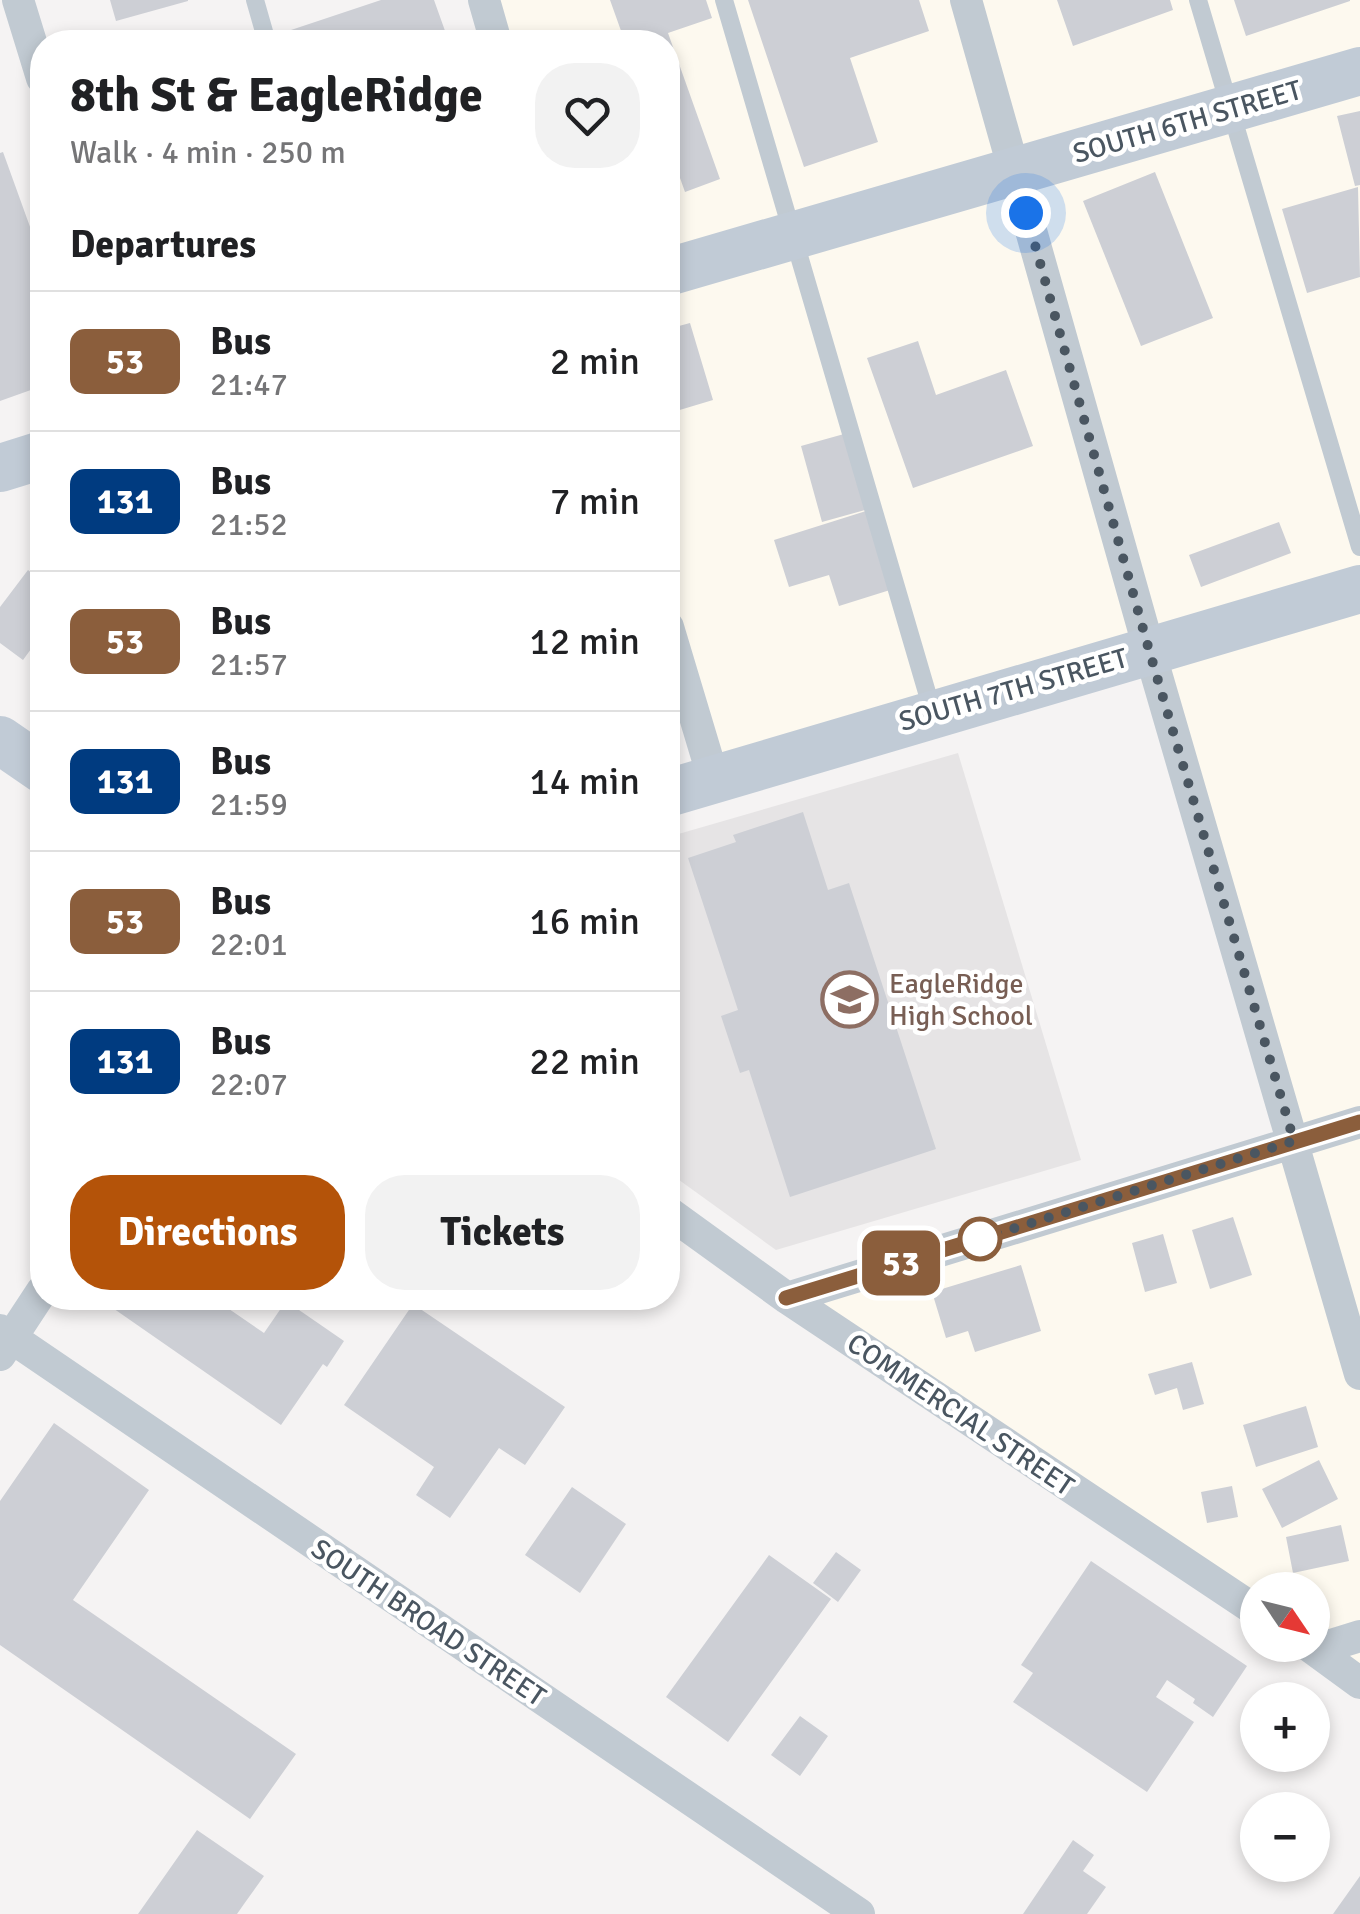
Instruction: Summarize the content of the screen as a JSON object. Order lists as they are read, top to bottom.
{
  "streets": {
    "street": [
      "SOUTH 6TH STREET",
      "SOUTH 7TH STREET",
      "COMMERCIAL STREET",
      "SOUTH BROAD STREET"
    ]
  },
  "places": {
    "school or university": ["EagleRidge High School"]
  },
  "lines": ["bus line 53"],
  "north": "bottom right",
  "page": {
    "on_map": "53",
    "heading": [
      ["8th St & EagleRidge", "Walk · 4 min · 250 m"],
      "Departures"
    ],
    "list": [
      {
        "mark": "53",
        "name": "Bus",
        "note": "21:47",
        "value": "2 min"
      },
      {
        "mark": "131",
        "name": "Bus",
        "note": "21:52",
        "value": "7 min"
      },
      {
        "mark": "53",
        "name": "Bus",
        "note": "21:57",
        "value": "12 min"
      },
      {
        "mark": "131",
        "name": "Bus",
        "note": "21:59",
        "value": "14 min"
      },
      {
        "mark": "53",
        "name": "Bus",
        "note": "22:01",
        "value": "16 min"
      },
      {
        "mark": "131",
        "name": "Bus",
        "note": "22:07",
        "value": "22 min"
      }
    ],
    "buttons": ["Directions", "Tickets"],
    "map_buttons": ["+", "−"]
  }
}
